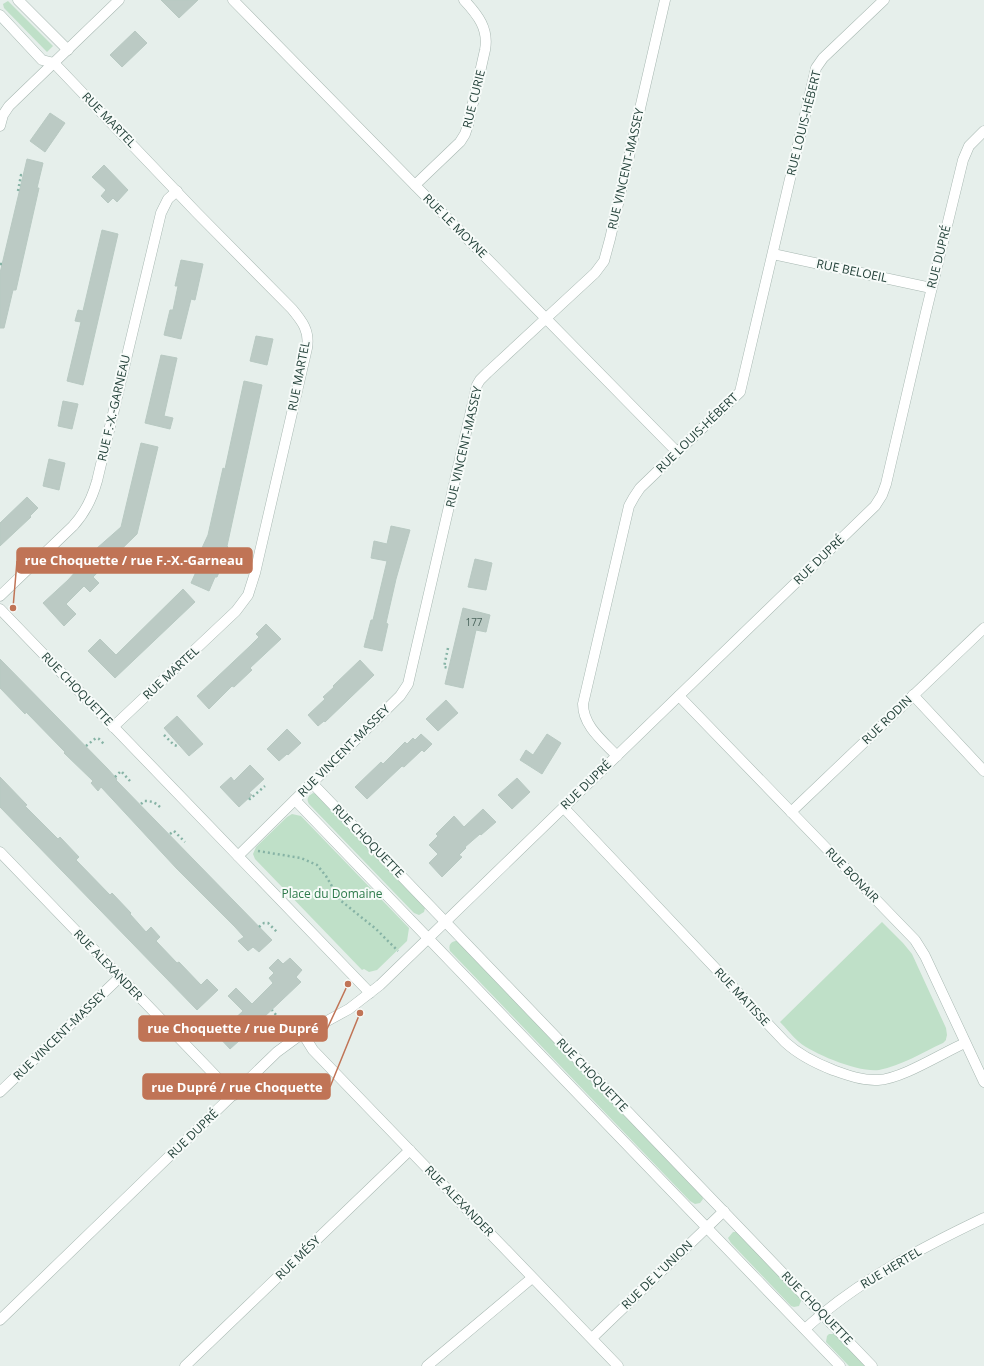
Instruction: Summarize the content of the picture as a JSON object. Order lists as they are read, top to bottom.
{
  "streets": {
    "street": [
      "RUE CURIE",
      "RUE MARTEL",
      "RUE LOUIS-HÉBERT",
      "RUE VINCENT-MASSEY",
      "RUE LE MOYNE",
      "RUE DUPRÉ",
      "RUE BELOEIL",
      "RUE F.-X.-GARNEAU",
      "RUE CHOQUETTE",
      "RUE RODIN",
      "RUE BONAIR",
      "RUE ALEXANDER",
      "RUE MATISSE",
      "RUE MÉSY",
      "RUE HERTEL",
      "RUE DE L'UNION"
    ]
  },
  "crossings": [
    ["RUE CURIE", "RUE LE MOYNE"],
    ["RUE MARTEL", "RUE F.-X.-GARNEAU"],
    ["RUE MARTEL", "RUE CHOQUETTE"],
    ["RUE LOUIS-HÉBERT", "RUE LE MOYNE"],
    ["RUE LOUIS-HÉBERT", "RUE DUPRÉ"],
    ["RUE LOUIS-HÉBERT", "RUE BELOEIL"],
    ["RUE VINCENT-MASSEY", "RUE LE MOYNE"],
    ["RUE VINCENT-MASSEY", "RUE CHOQUETTE"],
    ["RUE VINCENT-MASSEY", "RUE ALEXANDER"],
    ["RUE DUPRÉ", "RUE BELOEIL"],
    ["RUE DUPRÉ", "RUE CHOQUETTE"],
    ["RUE DUPRÉ", "RUE BONAIR"],
    ["RUE DUPRÉ", "RUE ALEXANDER"],
    ["RUE DUPRÉ", "RUE MATISSE"],
    ["RUE CHOQUETTE", "RUE HERTEL"],
    ["RUE CHOQUETTE", "RUE DE L'UNION"],
    ["RUE RODIN", "RUE BONAIR"],
    ["RUE BONAIR", "RUE MATISSE"],
    ["RUE ALEXANDER", "RUE MÉSY"],
    ["RUE ALEXANDER", "RUE DE L'UNION"]
  ],
  "parks": ["Place du Domaine"],
  "places": ["rue Choquette / rue F.-X.-Garneau", "rue Choquette / rue Dupré", "rue Dupré / rue Choquette"],
  "house_numbers": ["177"]
}
